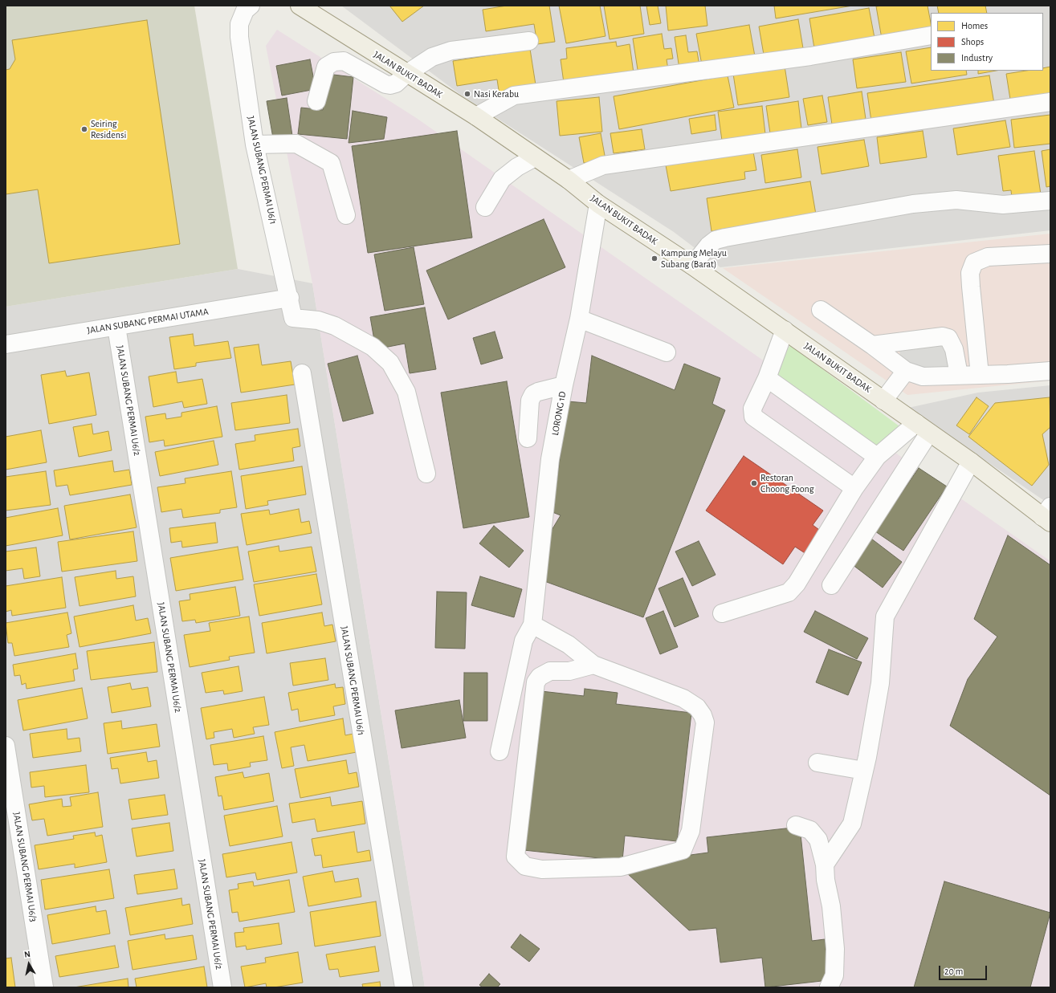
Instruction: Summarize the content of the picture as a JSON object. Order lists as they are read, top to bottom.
{
  "streets": {
    "main road": ["JALAN BUKIT BADAK"],
    "street": [
      "JALAN SUBANG PERMAI U6/1",
      "JALAN SUBANG PERMAI UTAMA",
      "JALAN SUBANG PERMAI U6/2",
      "LORONG 1D",
      "JALAN SUBANG PERMAI U6/3"
    ]
  },
  "crossings": [
    ["JALAN BUKIT BADAK", "LORONG 1D"],
    ["JALAN SUBANG PERMAI U6/1", "JALAN SUBANG PERMAI UTAMA"],
    ["JALAN SUBANG PERMAI UTAMA", "JALAN SUBANG PERMAI U6/2"]
  ],
  "places": [
    "Nasi Kerabu",
    "Seiring Residensi",
    "Kampung Melayu Subang (Barat)",
    "Restoran Choong Foong"
  ],
  "legend": ["Homes", "Shops", "Industry"],
  "scale_bar": "20 m",
  "north": "top"
}
